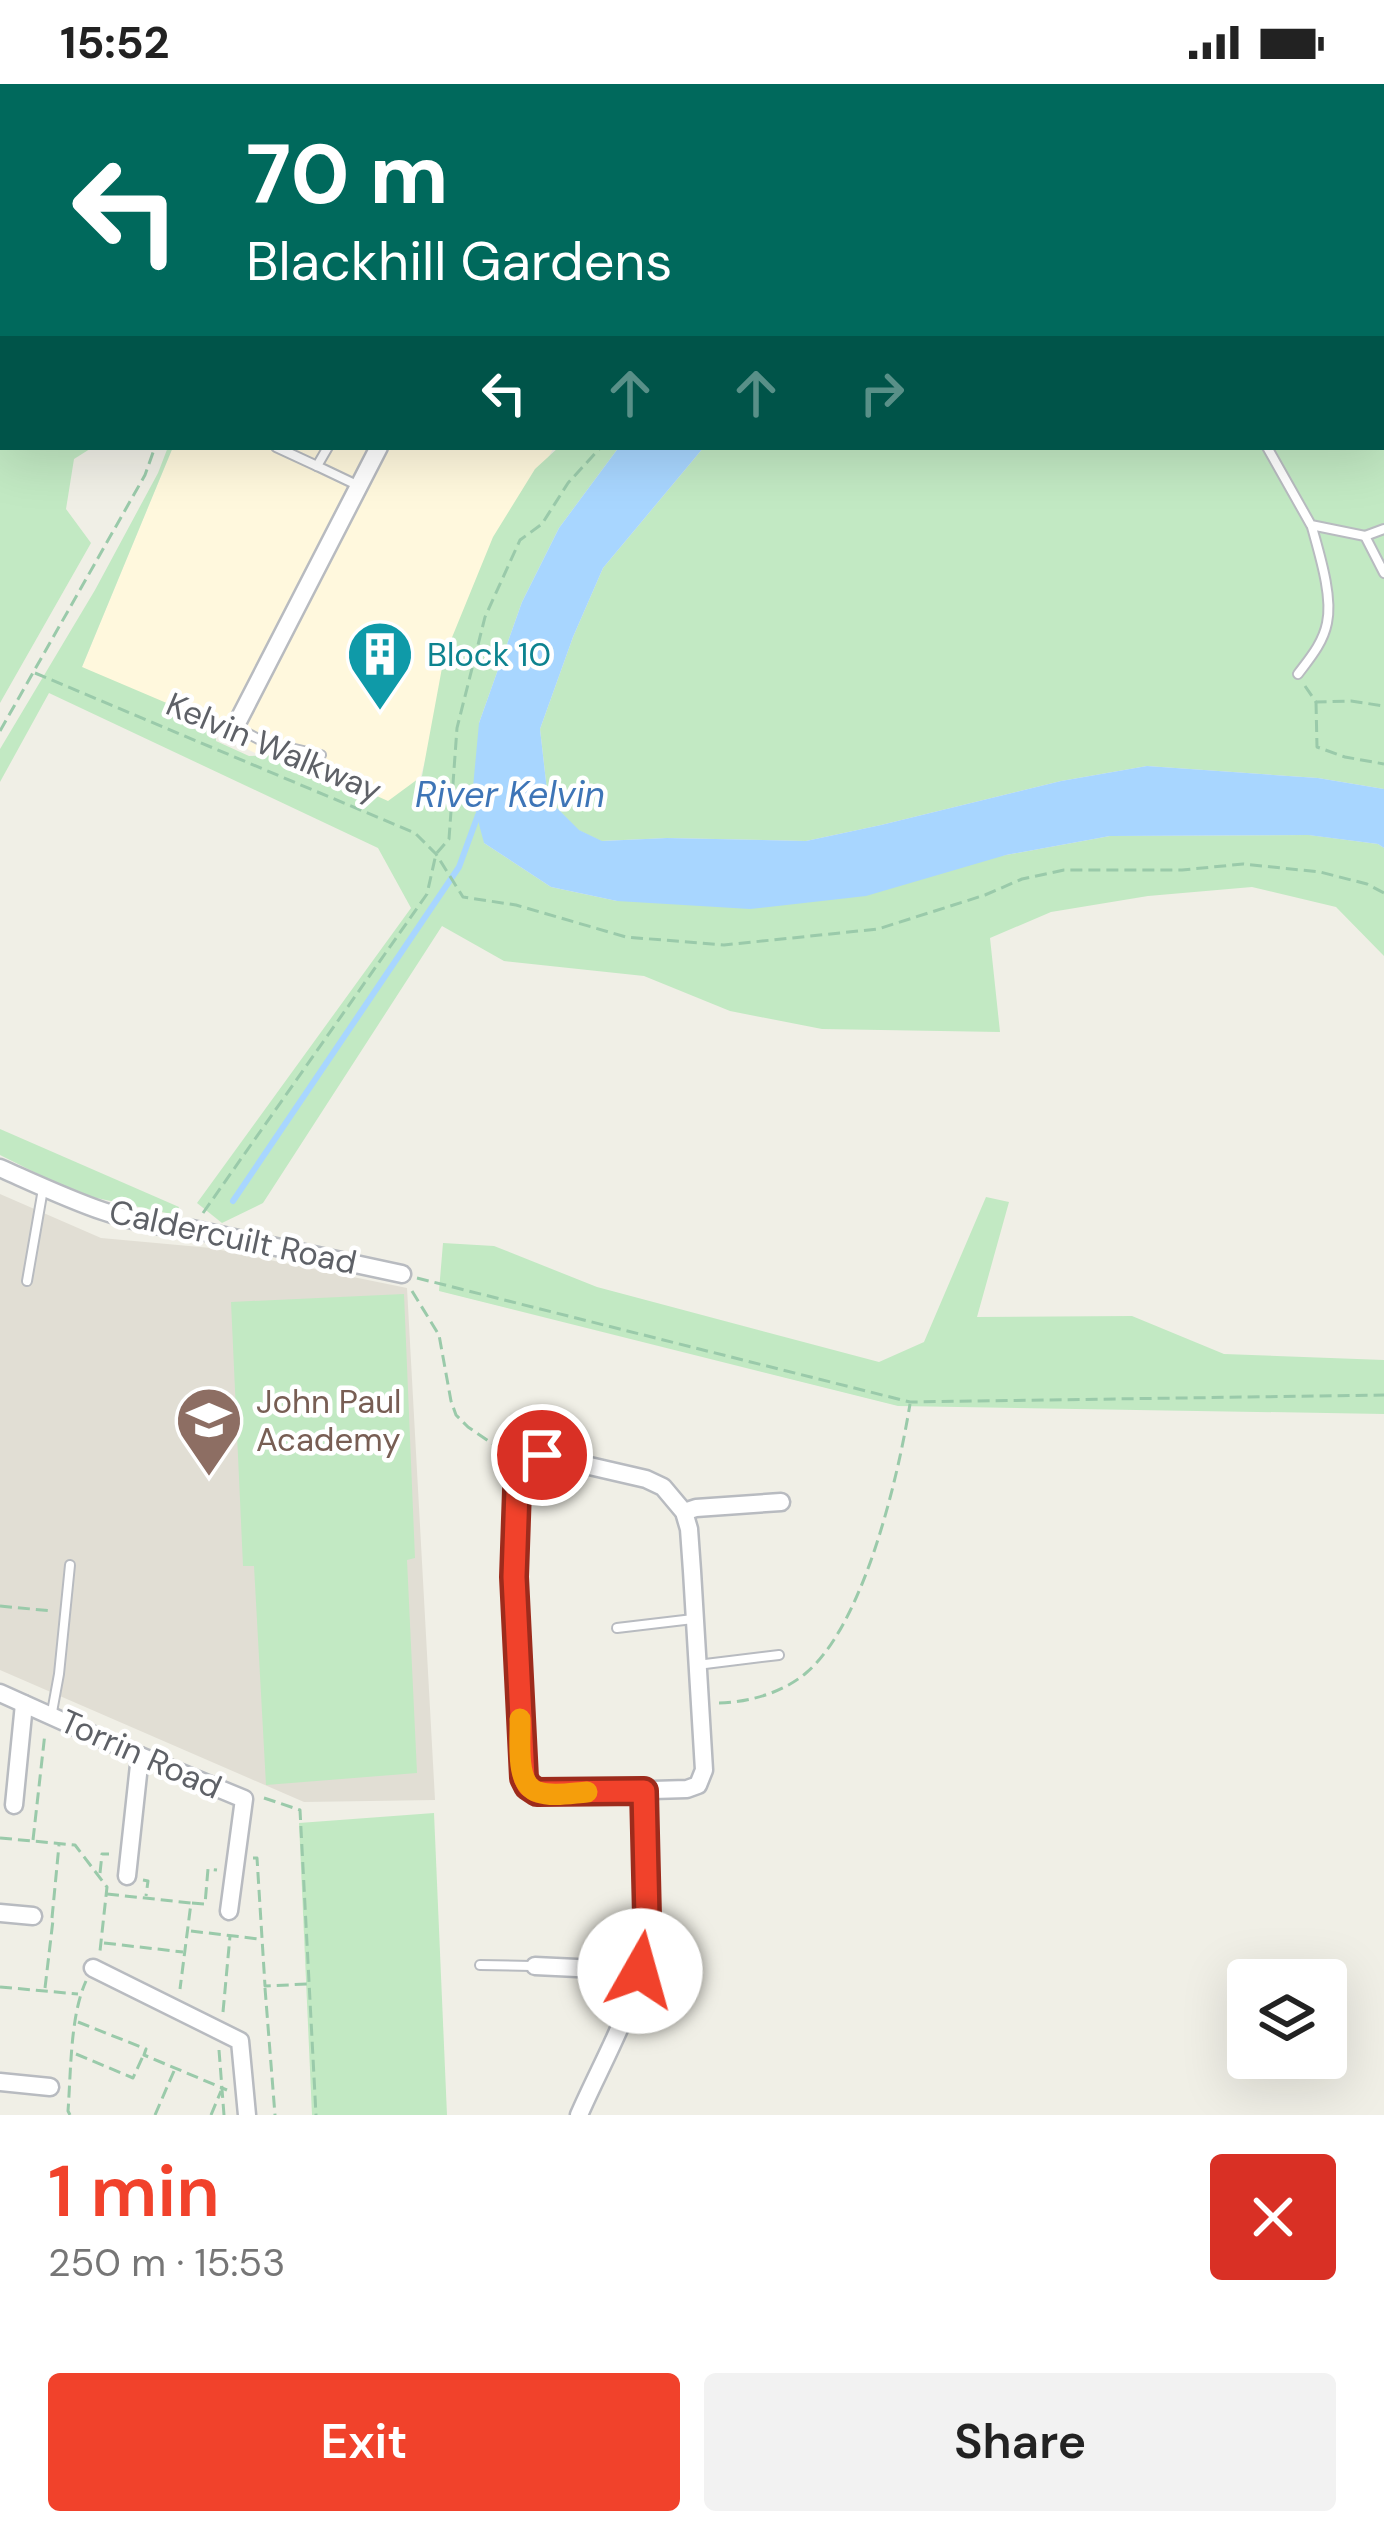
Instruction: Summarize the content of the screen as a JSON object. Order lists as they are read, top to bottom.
{
  "streets": {
    "street": ["Caldercuilt Road", "Torrin Road"],
    "path": ["Kelvin Walkway"]
  },
  "water": ["River Kelvin"],
  "places": {
    "building": ["Block 10"],
    "school or university": ["John Paul Academy"]
  },
  "page": {
    "status": "15:52",
    "turn": ["70 m", "Blackhill Gardens"],
    "heading": ["1 min", "250 m · 15:53"],
    "buttons": ["Exit", "Share"]
  }
}
